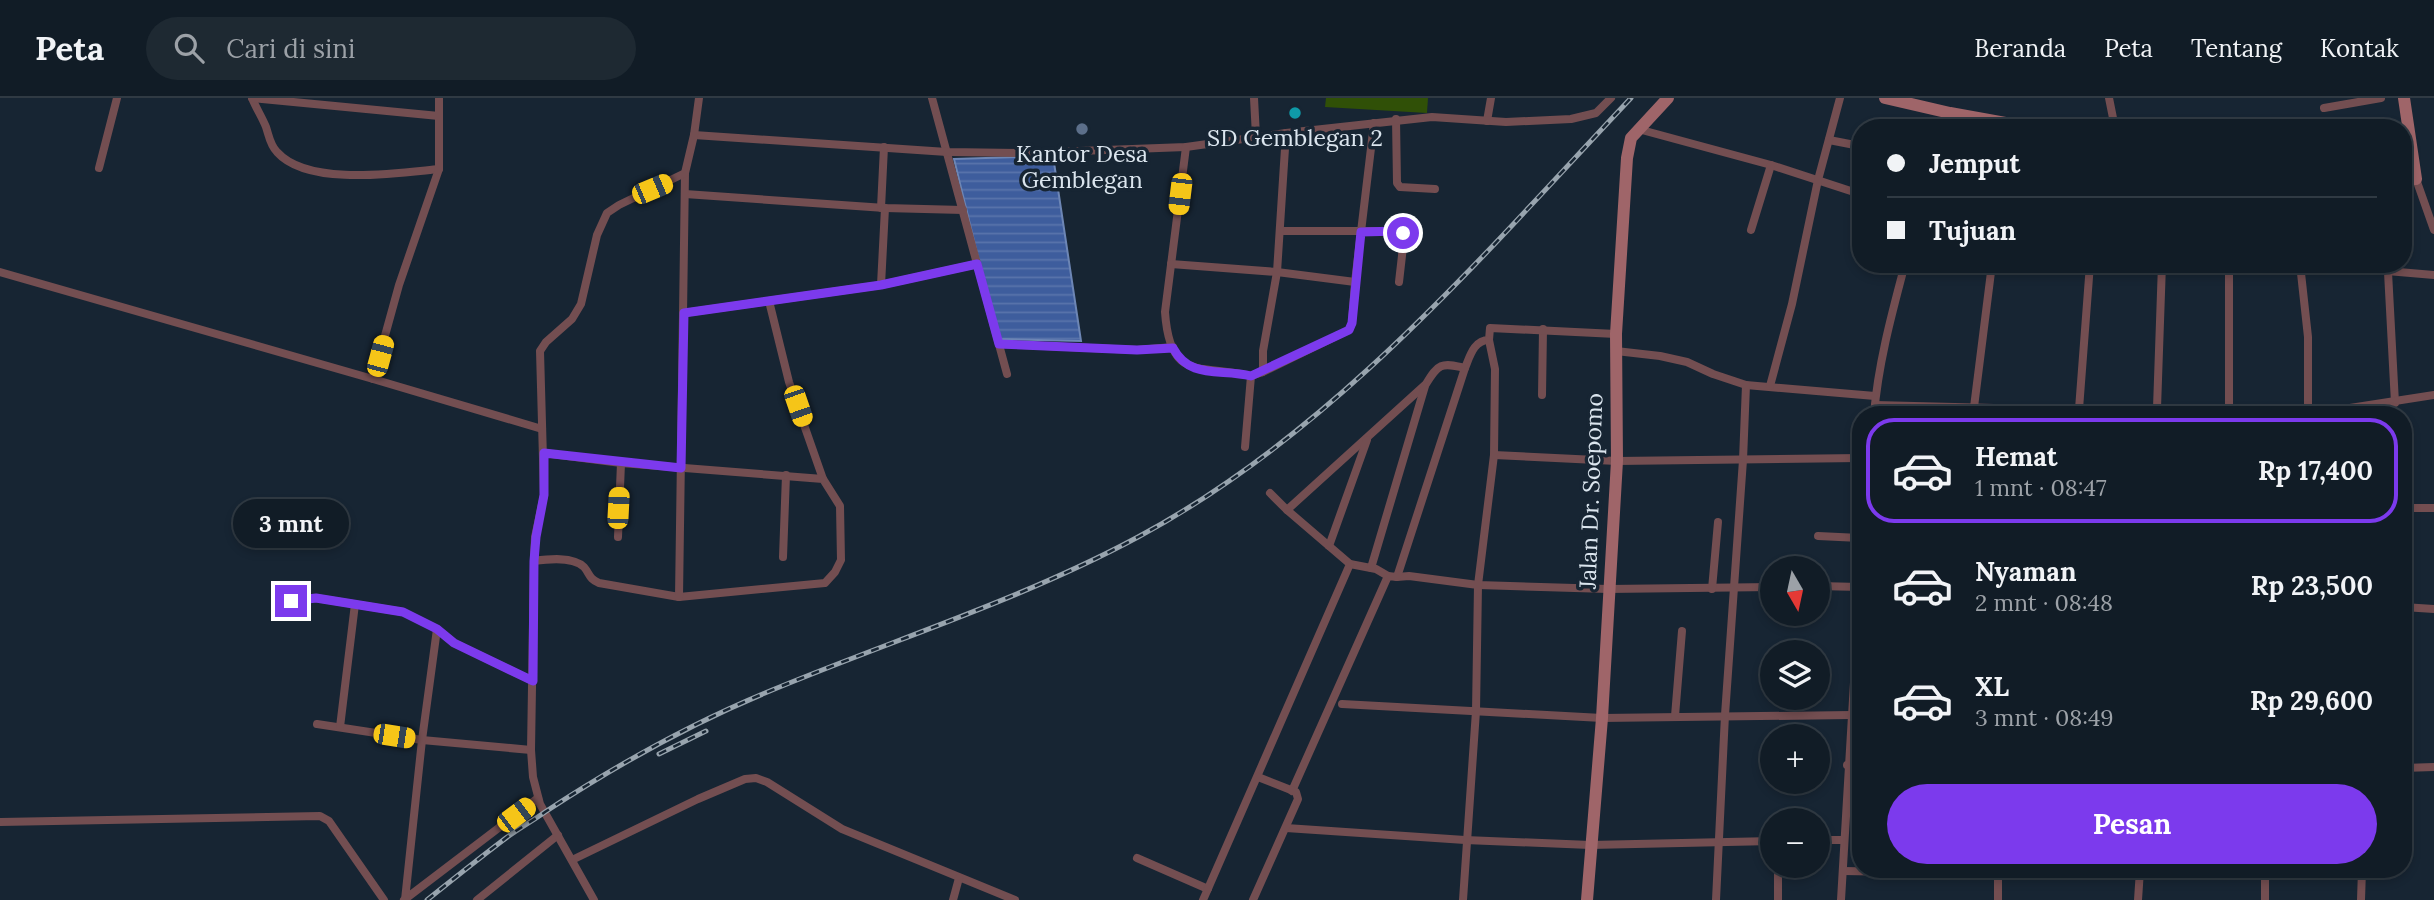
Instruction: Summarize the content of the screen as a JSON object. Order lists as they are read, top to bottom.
{
  "streets": {
    "street": ["Jalan Dr. Soepomo"]
  },
  "places": ["SD Gemblegan 2", "Kantor Desa Gemblegan"],
  "north": "bottom",
  "page": {
    "header": "Peta",
    "search": "Cari di sini",
    "nav": [
      "Beranda",
      "Peta",
      "Tentang",
      "Kontak"
    ],
    "banner": ["Jemput", "Tujuan"],
    "list": [
      {
        "name": "Hemat",
        "note": "1 mnt · 08:47",
        "value": "Rp 17,400"
      },
      {
        "name": "Nyaman",
        "note": "2 mnt · 08:48",
        "value": "Rp 23,500"
      },
      {
        "name": "XL",
        "note": "3 mnt · 08:49",
        "value": "Rp 29,600"
      }
    ],
    "bubble": "3 mnt",
    "map_buttons": ["+", "−"],
    "buttons": "Pesan"
  }
}
